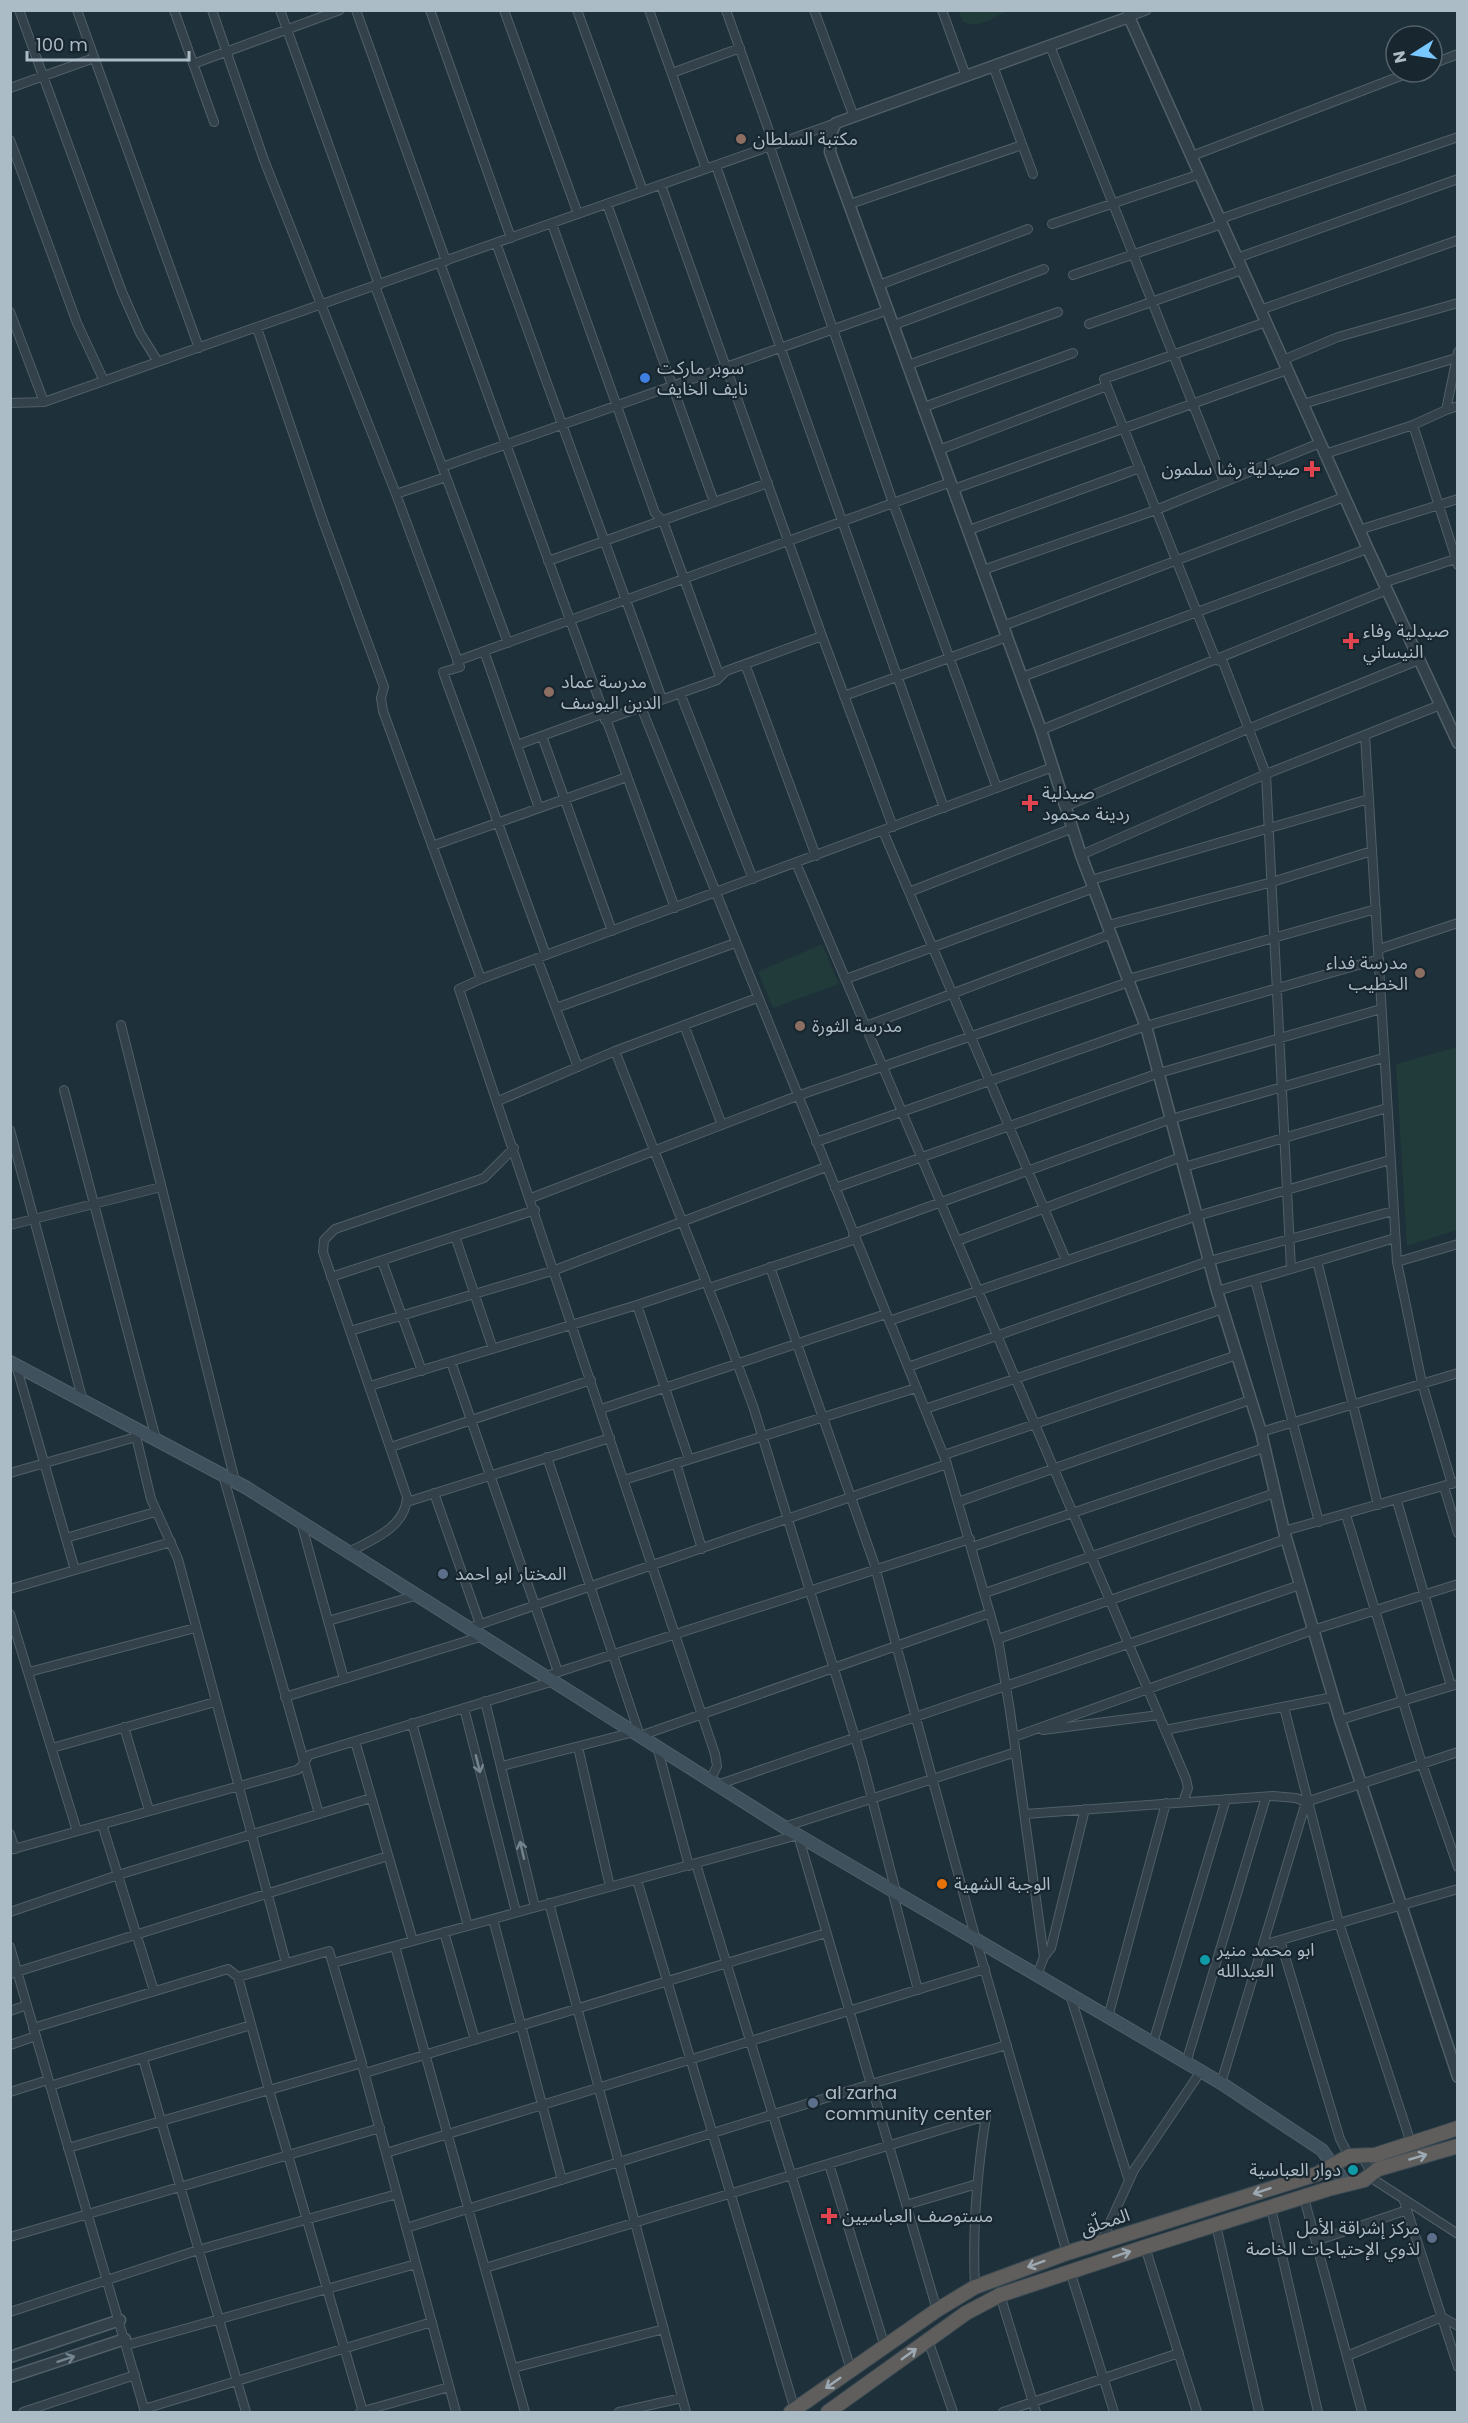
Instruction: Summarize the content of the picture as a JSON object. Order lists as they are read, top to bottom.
{
  "streets": {
    "highway": ["المحلّق"]
  },
  "places": {
    "other": [
      "مكتبة السلطان",
      "سوبر ماركت نايف الخايف",
      "مدرسة عماد الدين اليوسف",
      "مدرسة فداء الخطيب",
      "مدرسة الثورة",
      "المختار ابو احمد",
      "الوجبة الشهية",
      "ابو محمد منير العبدالله",
      "al zarha community center",
      "دوار العباسية",
      "مركز إشراقة الأمل لذوي الإحتياجات الخاصة"
    ],
    "health": [
      "صيدلية رشا سلمون",
      "صيدلية وفاء النيساني",
      "صيدلية ردينة محمود",
      "مستوصف العباسيين"
    ]
  },
  "scale_bar": "100 m",
  "north": "left"
}
